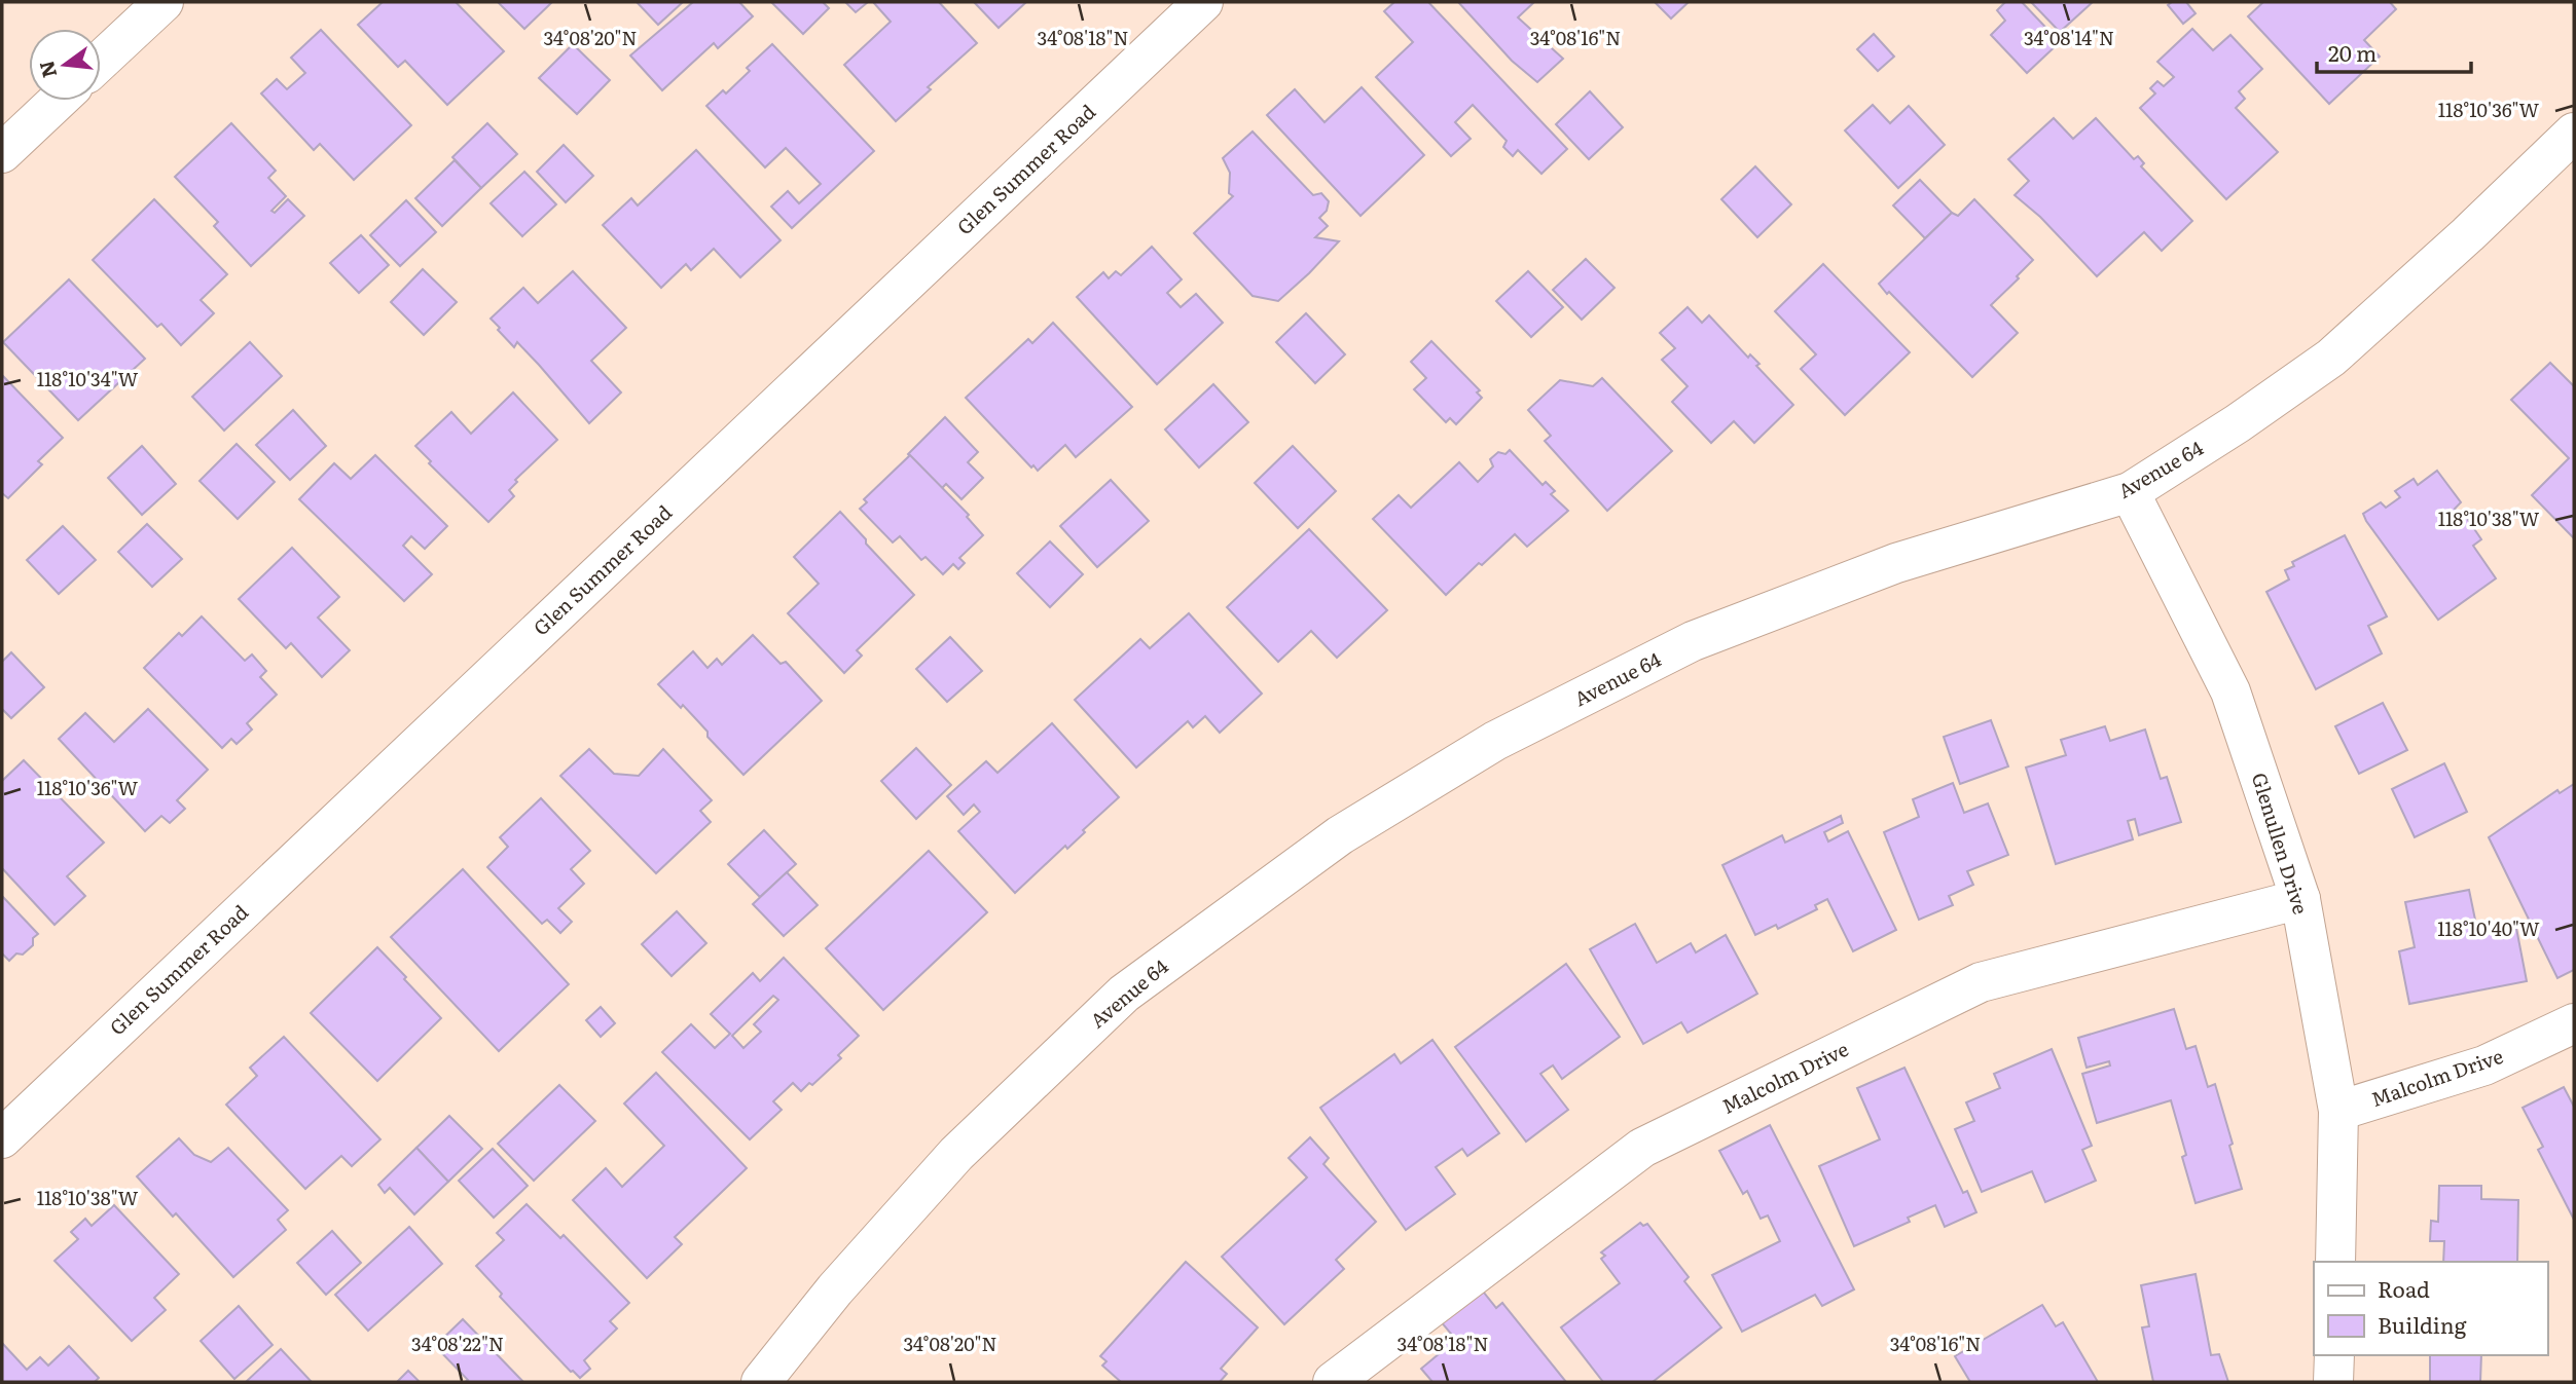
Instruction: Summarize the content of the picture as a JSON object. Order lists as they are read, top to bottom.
{
  "streets": {
    "street": [
      "Glen Summer Road",
      "Avenue 64",
      "Glenullen Drive",
      "Malcolm Drive"
    ]
  },
  "crossings": [
    ["Avenue 64", "Glenullen Drive"],
    ["Glenullen Drive", "Malcolm Drive"]
  ],
  "legend": ["Road", "Building"],
  "scale_bar": "20 m",
  "north": "left",
  "coordinates": [
    "34°08'20\"N",
    "34°08'18\"N",
    "34°08'14\"N",
    "34°08'16\"N",
    "118°10'36\"W",
    "118°10'34\"W",
    "118°10'38\"W",
    "118°10'40\"W",
    "34°08'22\"N"
  ]
}
